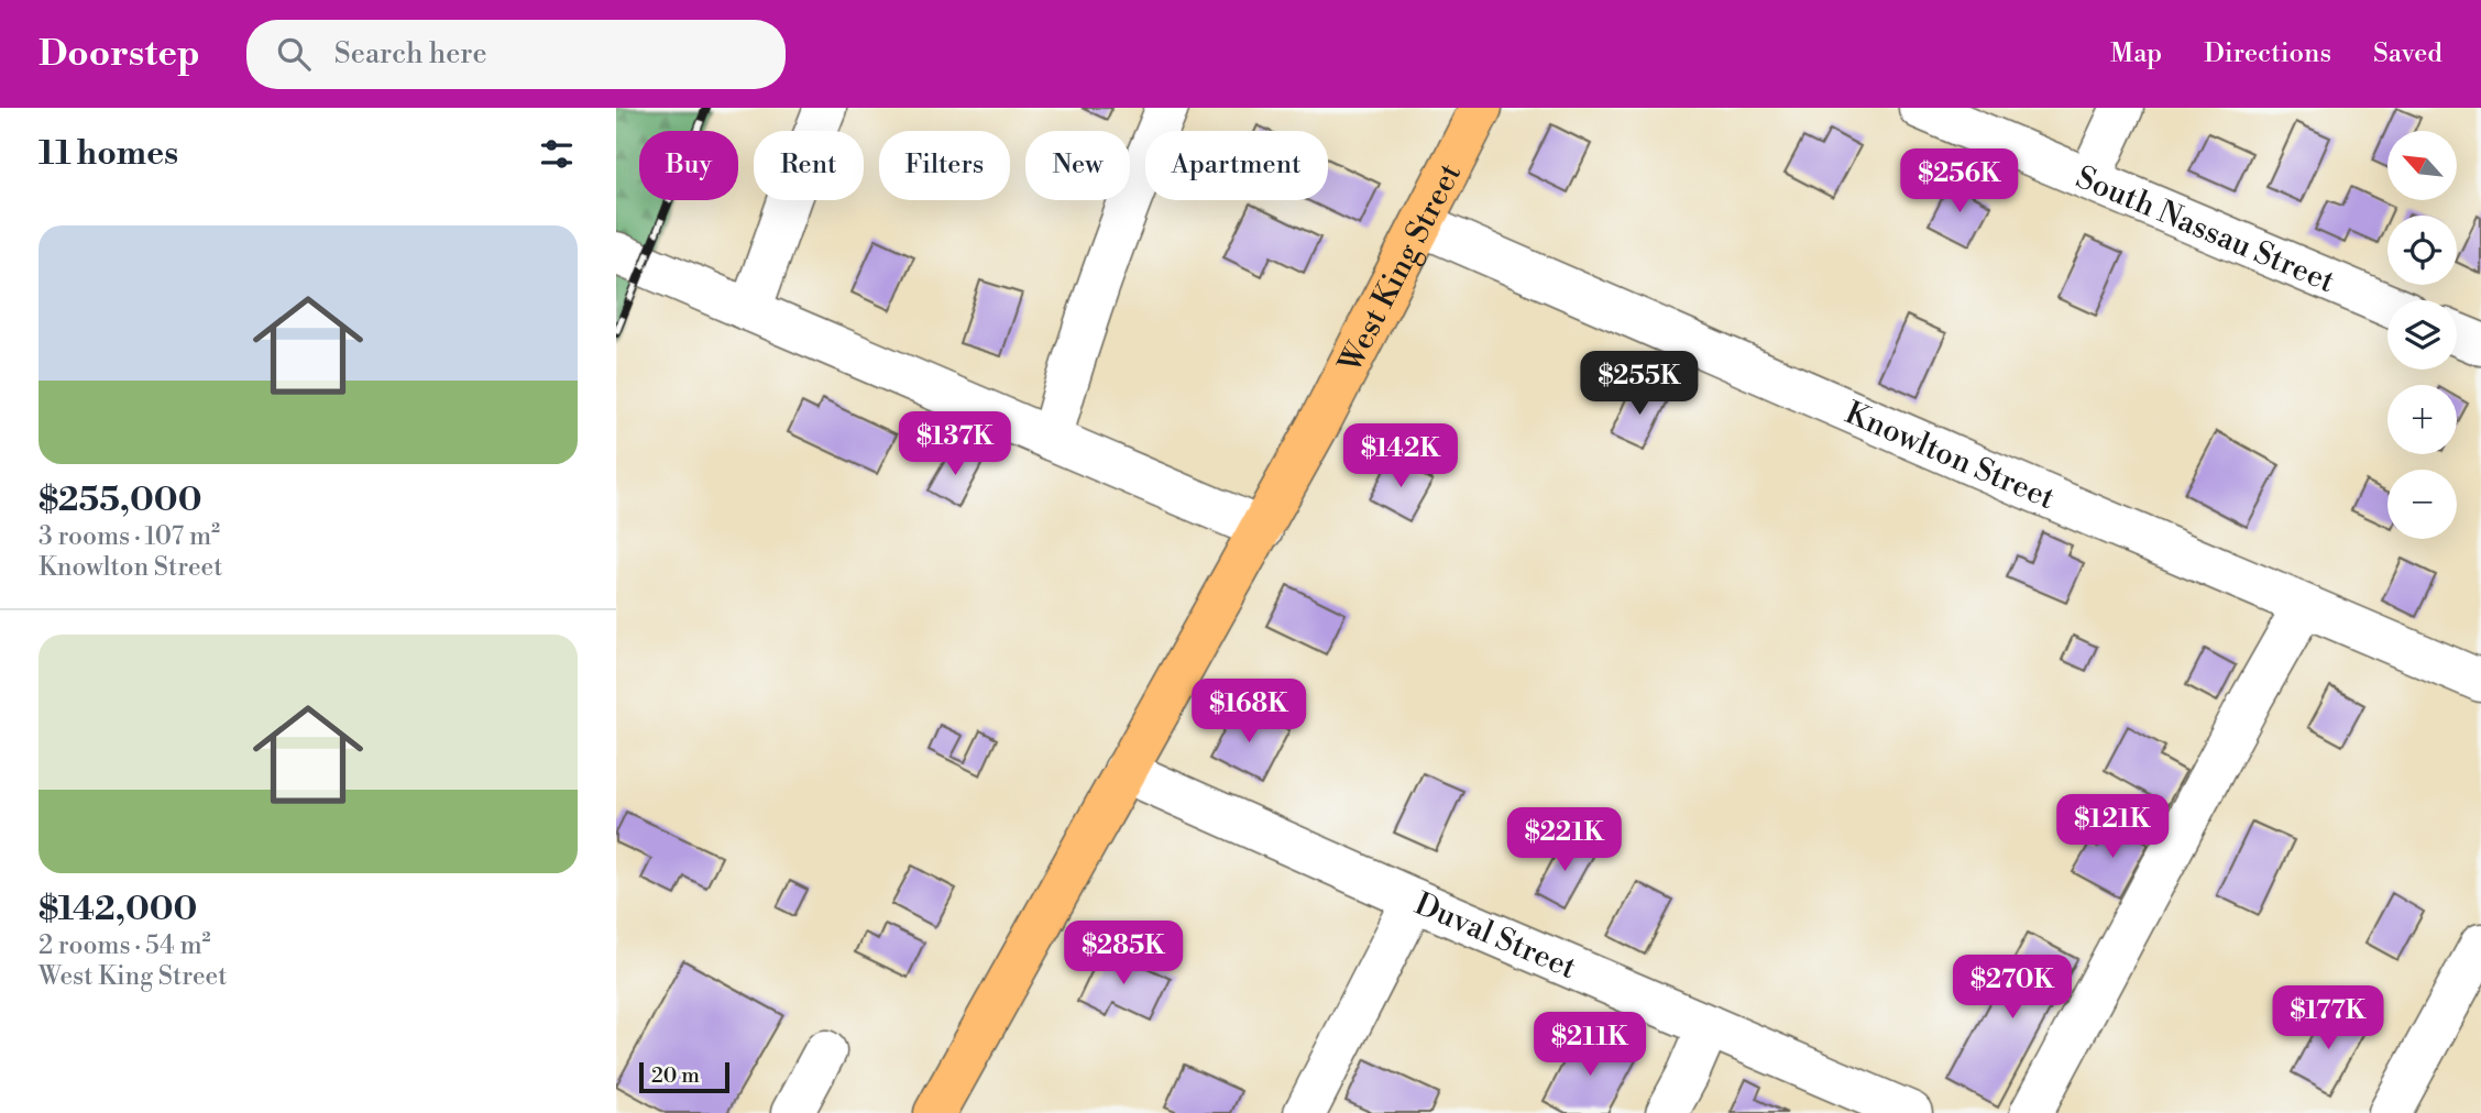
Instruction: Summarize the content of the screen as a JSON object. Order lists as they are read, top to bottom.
{
  "streets": {
    "main road": ["West King Street"],
    "street": ["South Nassau Street", "Knowlton Street", "Duval Street"]
  },
  "crossings": [
    ["West King Street", "Knowlton Street"],
    ["West King Street", "Duval Street"]
  ],
  "scale_bar": "20 m",
  "north": "top left",
  "page": {
    "header": "Doorstep",
    "search": "Search here",
    "nav": ["Map", "Directions", "Saved"],
    "heading": "11 homes",
    "map_buttons": ["+", "−"],
    "chip": [
      "Buy",
      "Rent",
      "Filters",
      "New",
      "Apartment"
    ],
    "price": [
      "$256K",
      "$255K",
      "$137K",
      "$142K",
      "$168K",
      "$121K",
      "$221K",
      "$285K",
      "$270K",
      "$177K",
      "$211K"
    ],
    "list": [
      {
        "name": "$255,000",
        "note": "3 rooms · 107 m² · Knowlton Street"
      },
      {
        "name": "$142,000",
        "note": "2 rooms · 54 m² · West King Street"
      }
    ],
    "scale": "20 m"
  }
}
